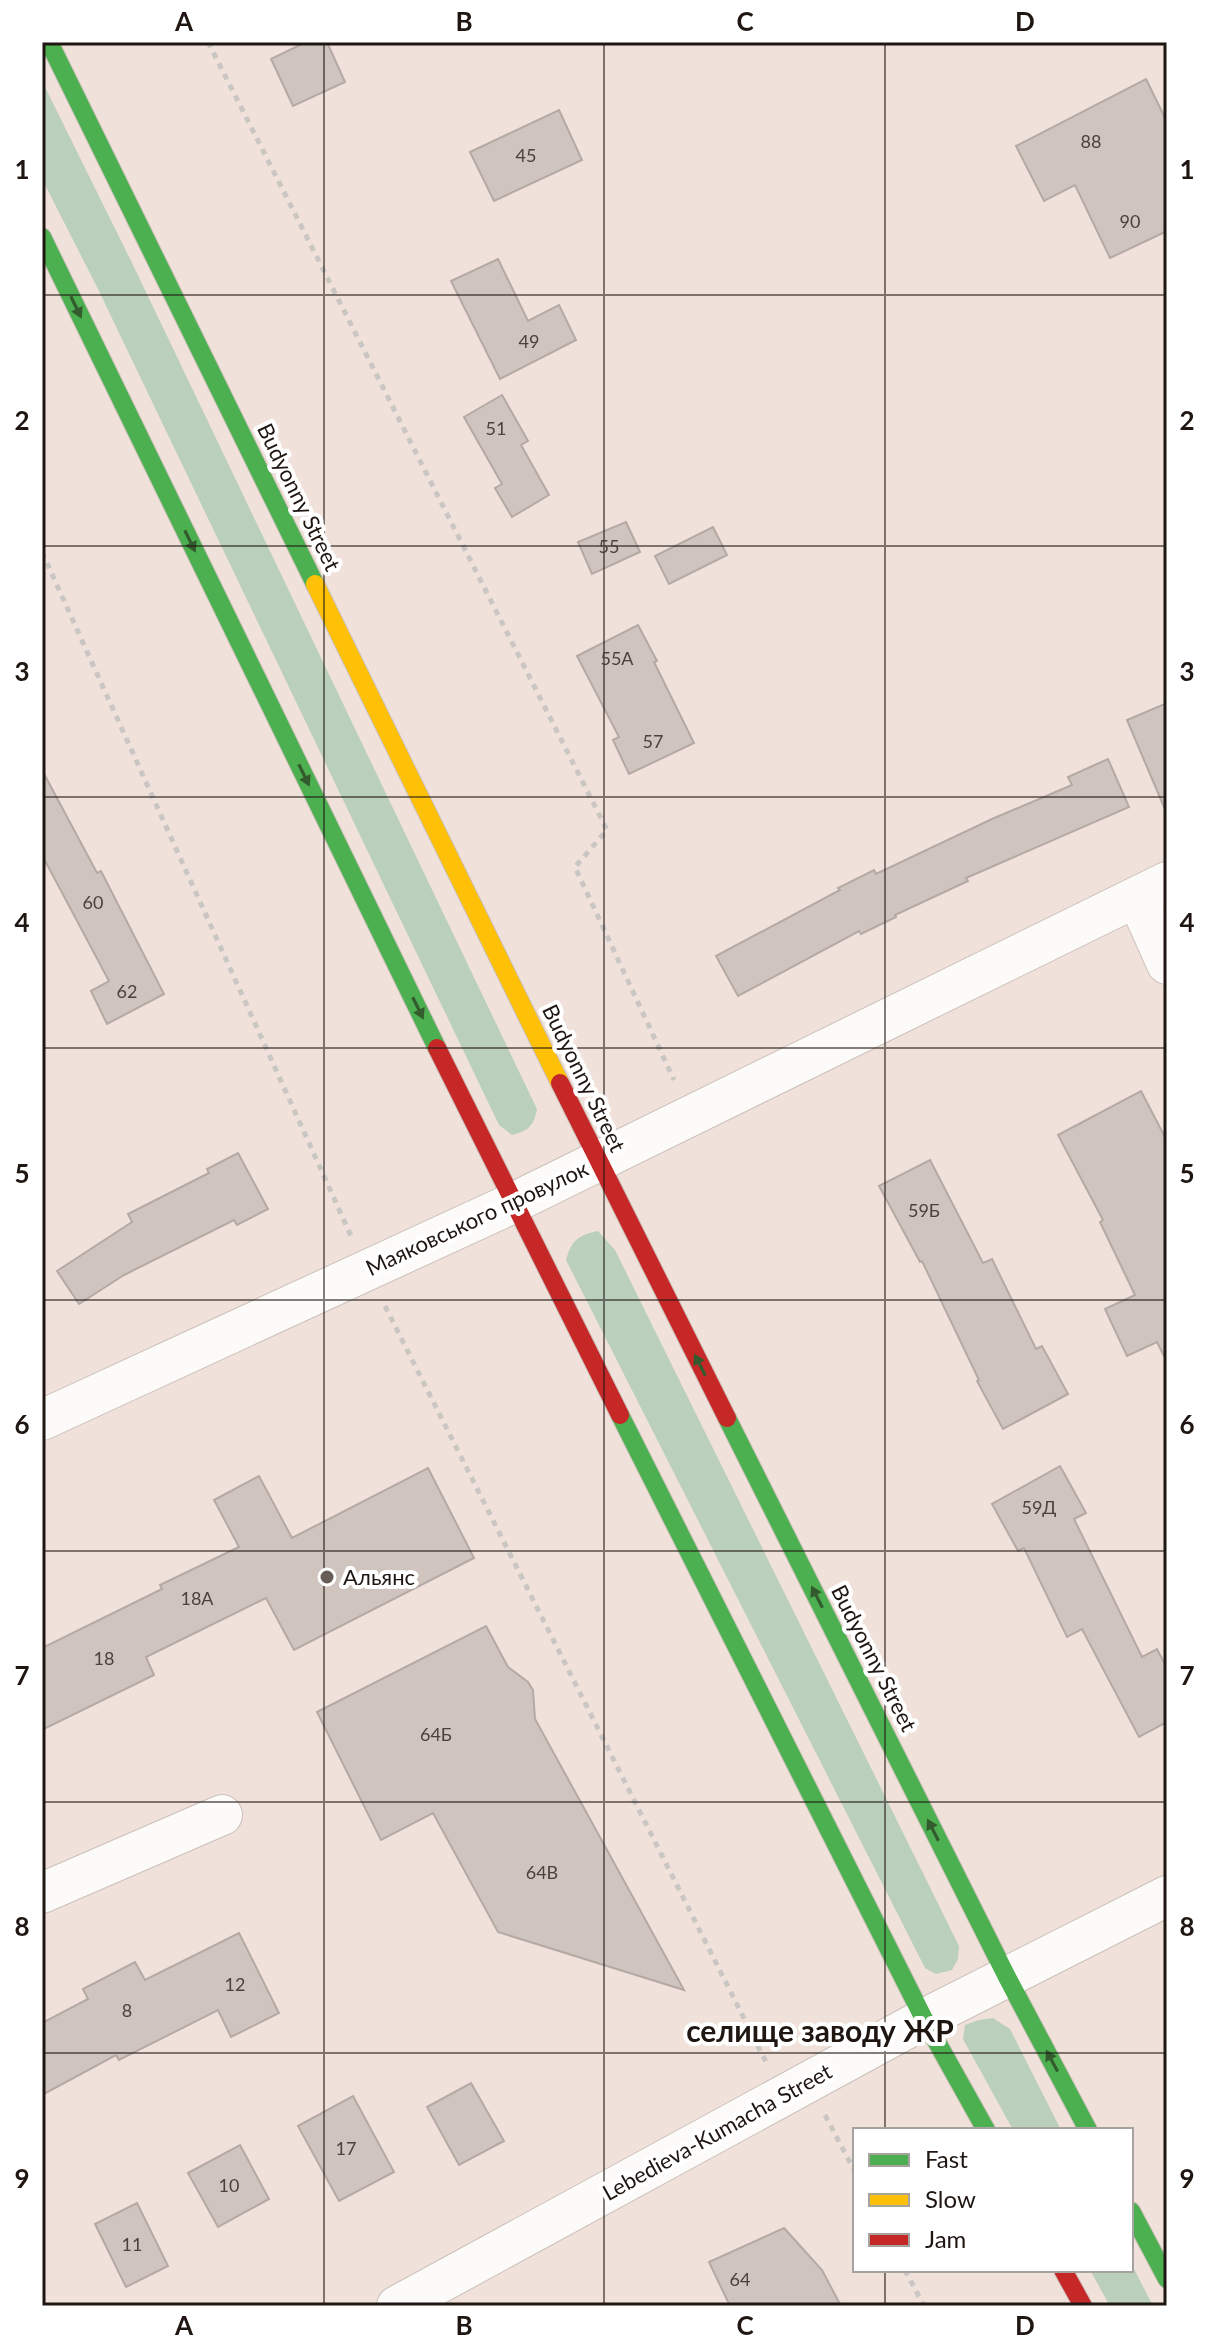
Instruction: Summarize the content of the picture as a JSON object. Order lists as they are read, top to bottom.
{
  "streets": {
    "main road": ["Budyonny Street"],
    "street": ["Маяковського провулок", "Lebedieva-Kumacha Street"]
  },
  "crossings": [
    ["Budyonny Street", "Маяковського провулок"],
    ["Budyonny Street", "Lebedieva-Kumacha Street"]
  ],
  "districts": ["селище заводу ЖР"],
  "places": ["Альянс"],
  "house_numbers": [
    "88",
    "45",
    "90",
    "49",
    "51",
    "55",
    "55А",
    "57",
    "60",
    "62",
    "59Б",
    "59Д",
    "18А",
    "18",
    "64Б",
    "64В",
    "12",
    "8",
    "17",
    "10",
    "11",
    "64"
  ],
  "legend": ["Fast", "Slow", "Jam"],
  "grid": {
    "columns": [
      "A",
      "B",
      "C",
      "D"
    ],
    "rows": [
      "1",
      "2",
      "3",
      "4",
      "5",
      "6",
      "7",
      "8",
      "9"
    ]
  }
}
